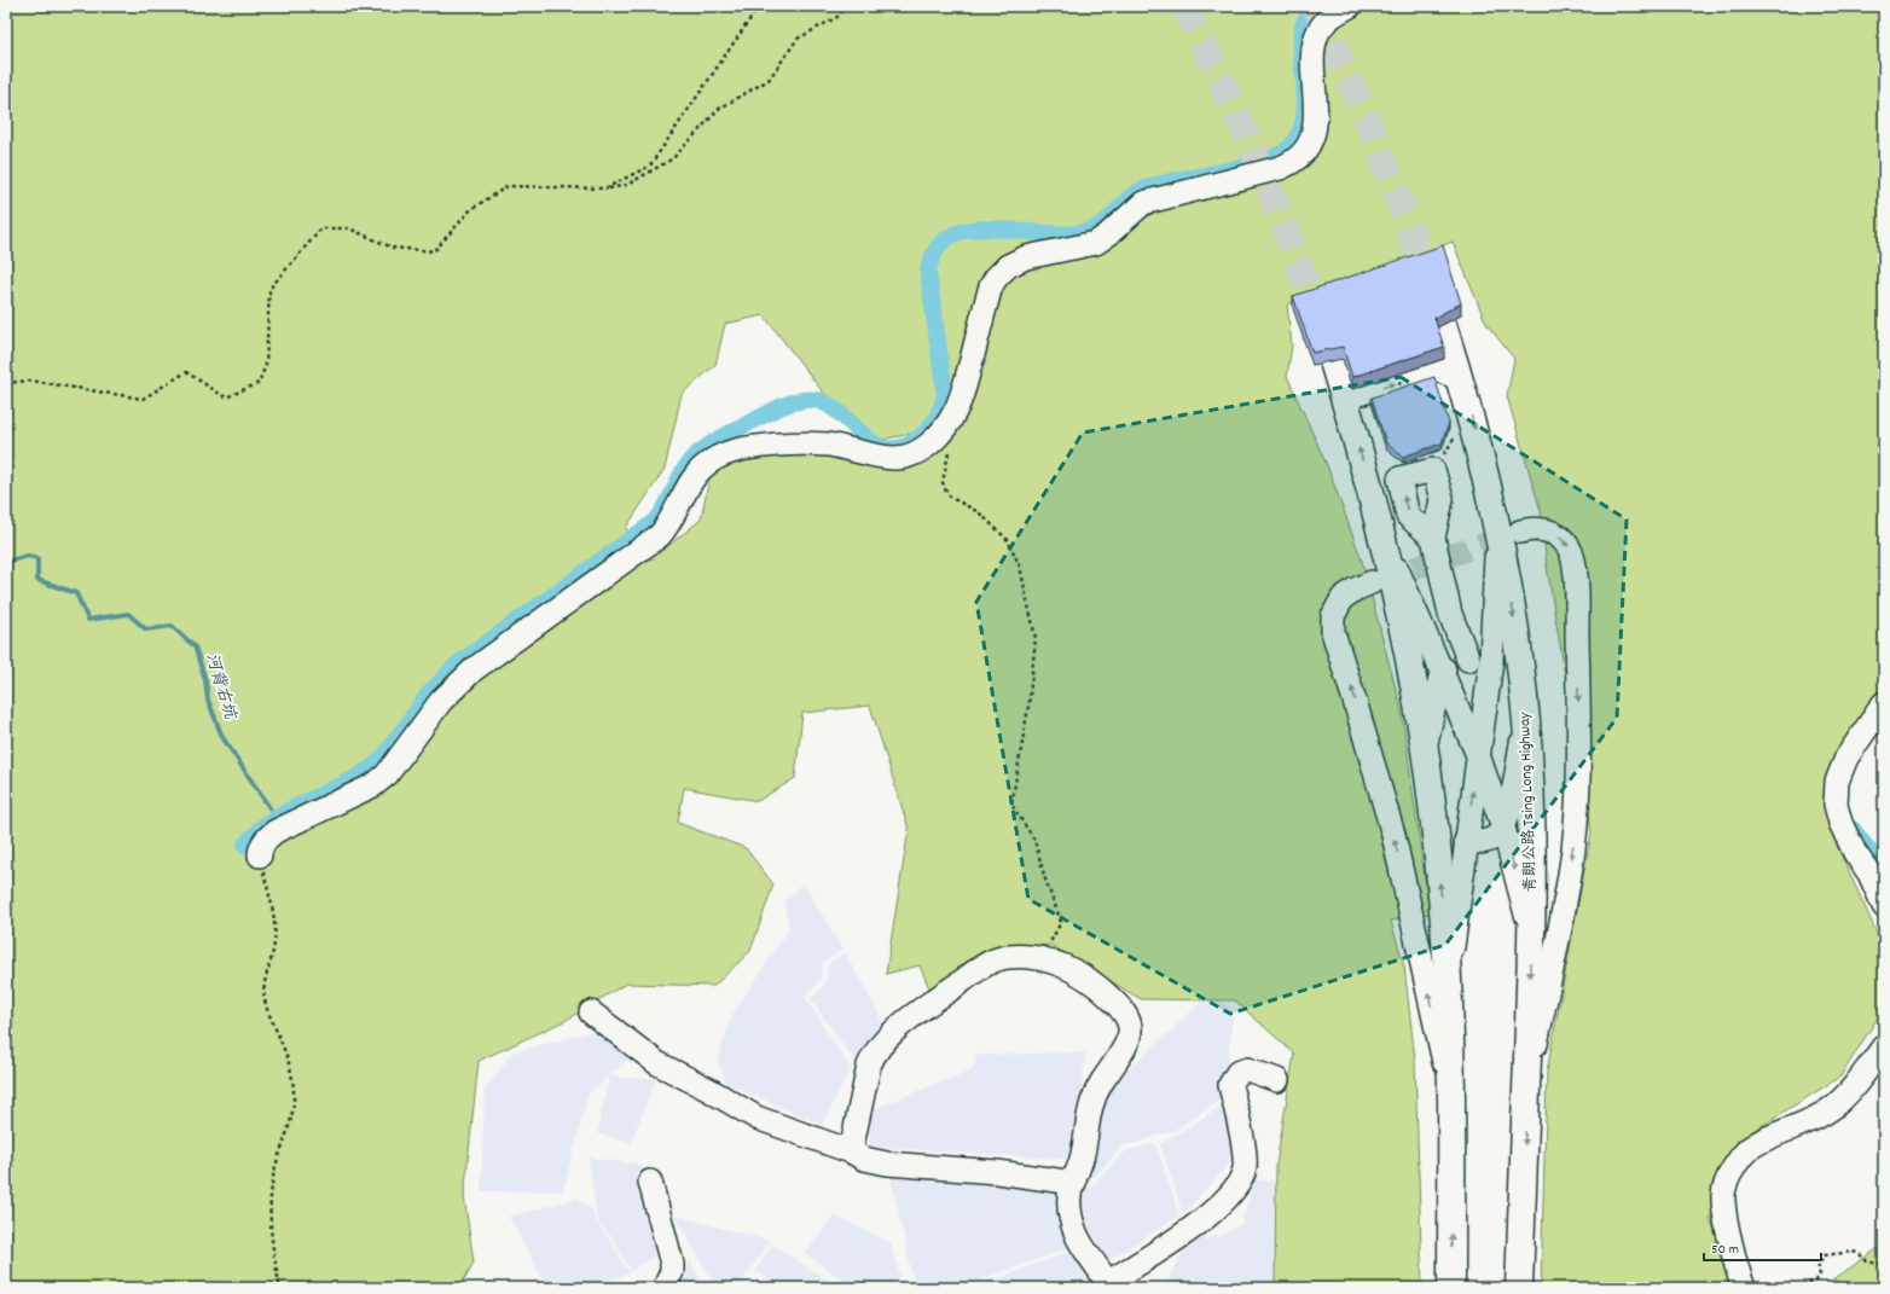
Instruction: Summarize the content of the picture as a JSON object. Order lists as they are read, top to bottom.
{
  "streets": {
    "highway": ["青朗公路 Tsing Long Highway"]
  },
  "water": ["河背右坑"],
  "scale_bar": "50 m"
}
